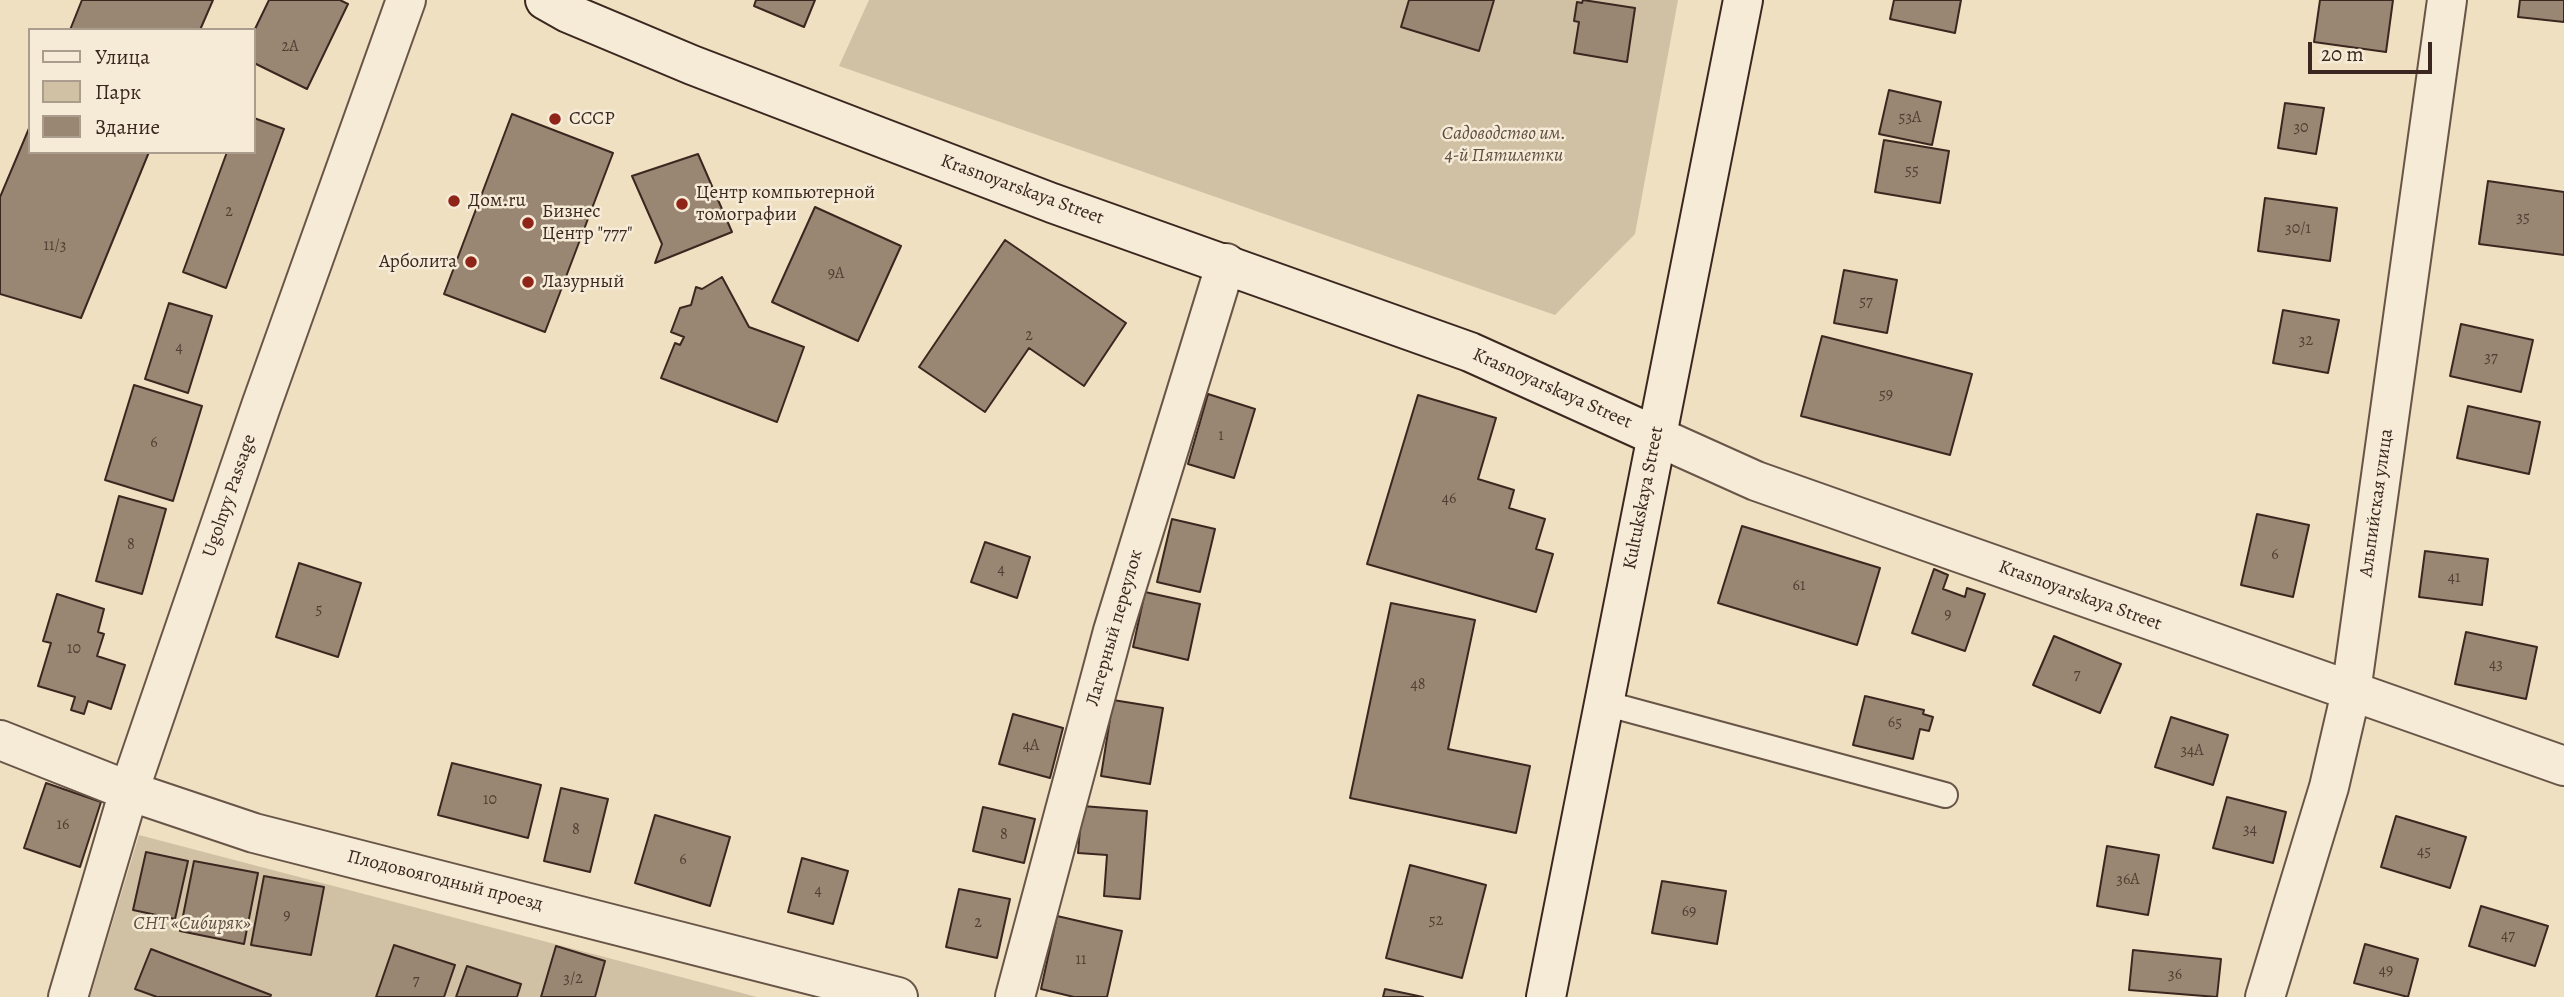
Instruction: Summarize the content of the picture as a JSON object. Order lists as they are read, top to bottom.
{
  "streets": {
    "street": [
      "Krasnoyarskaya Street",
      "Ugolnyy Passage",
      "Kultukskaya Street",
      "Альпийская улица",
      "Лагерный переулок",
      "Плодовоягодный проезд"
    ]
  },
  "crossings": [
    ["Krasnoyarskaya Street", "Kultukskaya Street"],
    ["Krasnoyarskaya Street", "Альпийская улица"],
    ["Krasnoyarskaya Street", "Лагерный переулок"],
    ["Ugolnyy Passage", "Плодовоягодный проезд"]
  ],
  "parks": ["Садоводство им. 4-й Пятилетки", "СНТ «Сибиряк»"],
  "places": [
    "СССР",
    "Дом.ru",
    "Центр компьютерной томографии",
    "Бизнес Центр \"777\"",
    "Арболита",
    "Лазурный"
  ],
  "house_numbers": [
    "2А",
    "53А",
    "30",
    "55",
    "2",
    "35",
    "30/1",
    "11/3",
    "9А",
    "57",
    "2",
    "32",
    "4",
    "37",
    "59",
    "1",
    "6",
    "46",
    "8",
    "6",
    "4",
    "41",
    "61",
    "5",
    "9",
    "10",
    "43",
    "7",
    "48",
    "65",
    "4А",
    "34А",
    "10",
    "16",
    "8",
    "34",
    "8",
    "45",
    "6",
    "36А",
    "4",
    "69",
    "9",
    "52",
    "2",
    "47",
    "11",
    "49",
    "36",
    "3/2",
    "7"
  ],
  "legend": ["Улица", "Парк", "Здание"],
  "scale_bar": "20 m"
}
